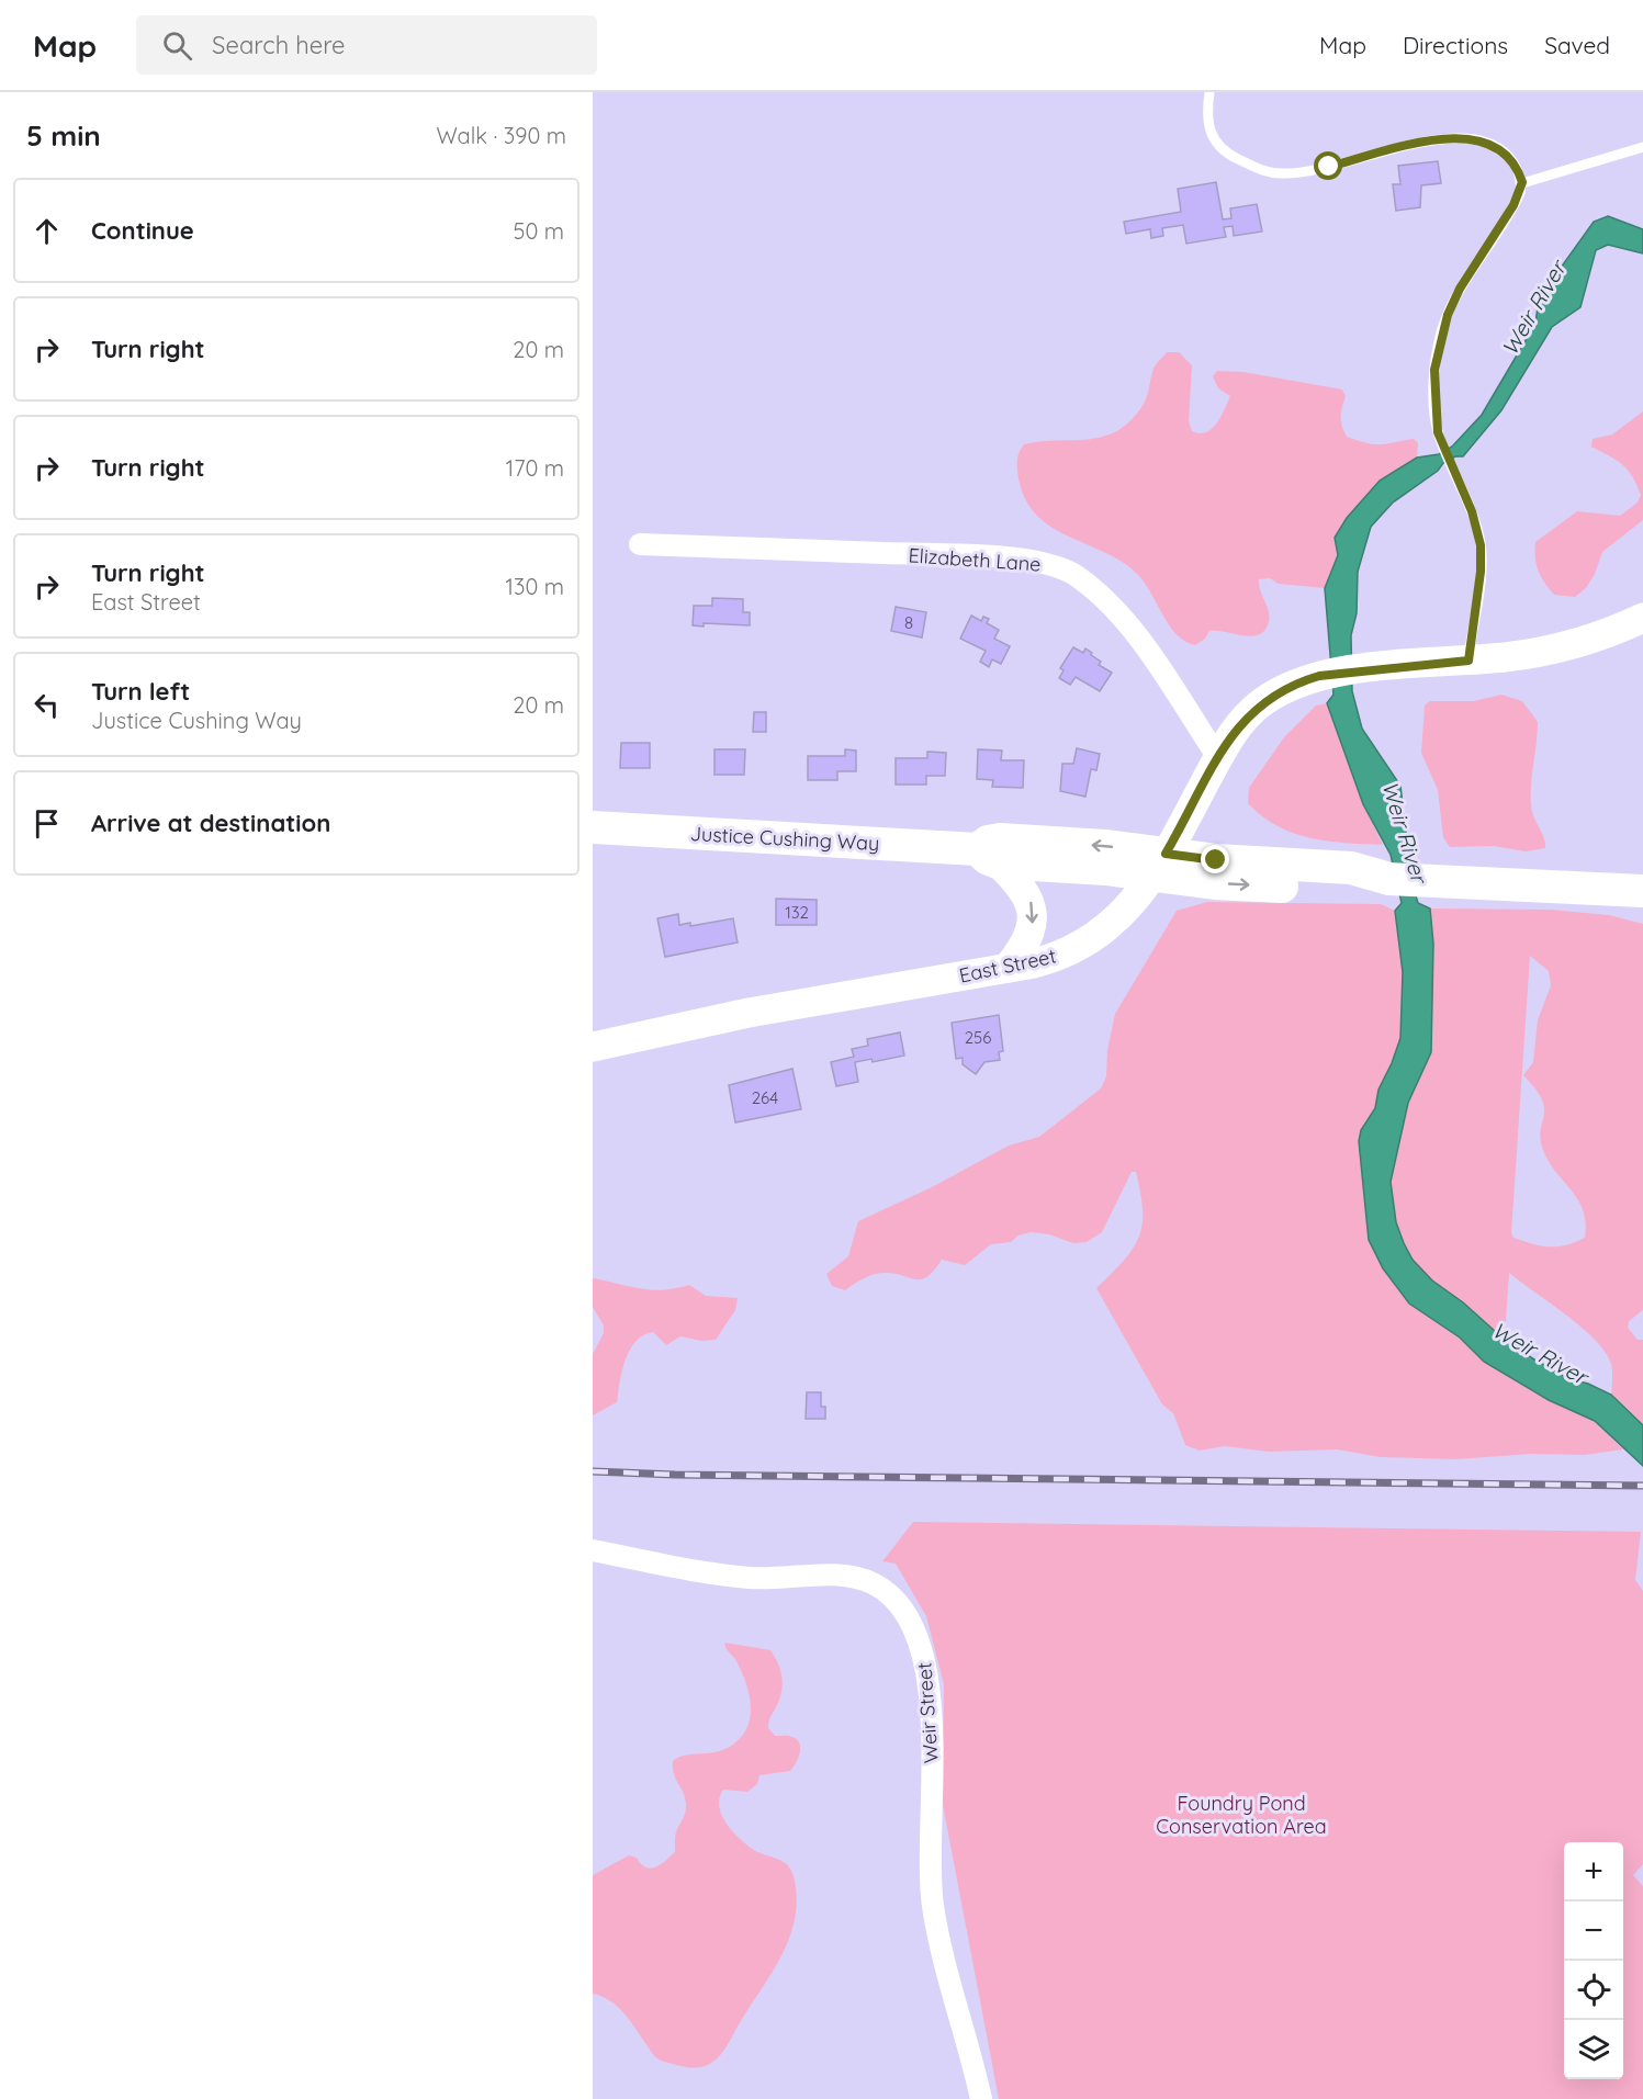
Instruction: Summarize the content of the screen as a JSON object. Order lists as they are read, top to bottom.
{
  "streets": {
    "main road": ["Justice Cushing Way", "East Street"],
    "street": ["Elizabeth Lane", "Weir Street"]
  },
  "crossings": [
    ["Elizabeth Lane", "East Street"],
    ["Justice Cushing Way", "East Street"]
  ],
  "water": ["Weir River"],
  "parks": ["Foundry Pond Conservation Area"],
  "house_numbers": [
    "8",
    "132",
    "256",
    "264"
  ],
  "page": {
    "header": "Map",
    "search": "Search here",
    "nav": ["Map", "Directions", "Saved"],
    "heading": ["5 min", "Walk · 390 m"],
    "list": [
      ["Continue", "50 m"],
      ["Turn right", "20 m"],
      ["Turn right", "170 m"],
      ["Turn right", "East Street", "130 m"],
      ["Turn left", "Justice Cushing Way", "20 m"],
      "Arrive at destination"
    ],
    "map_buttons": ["+", "−"]
  }
}
